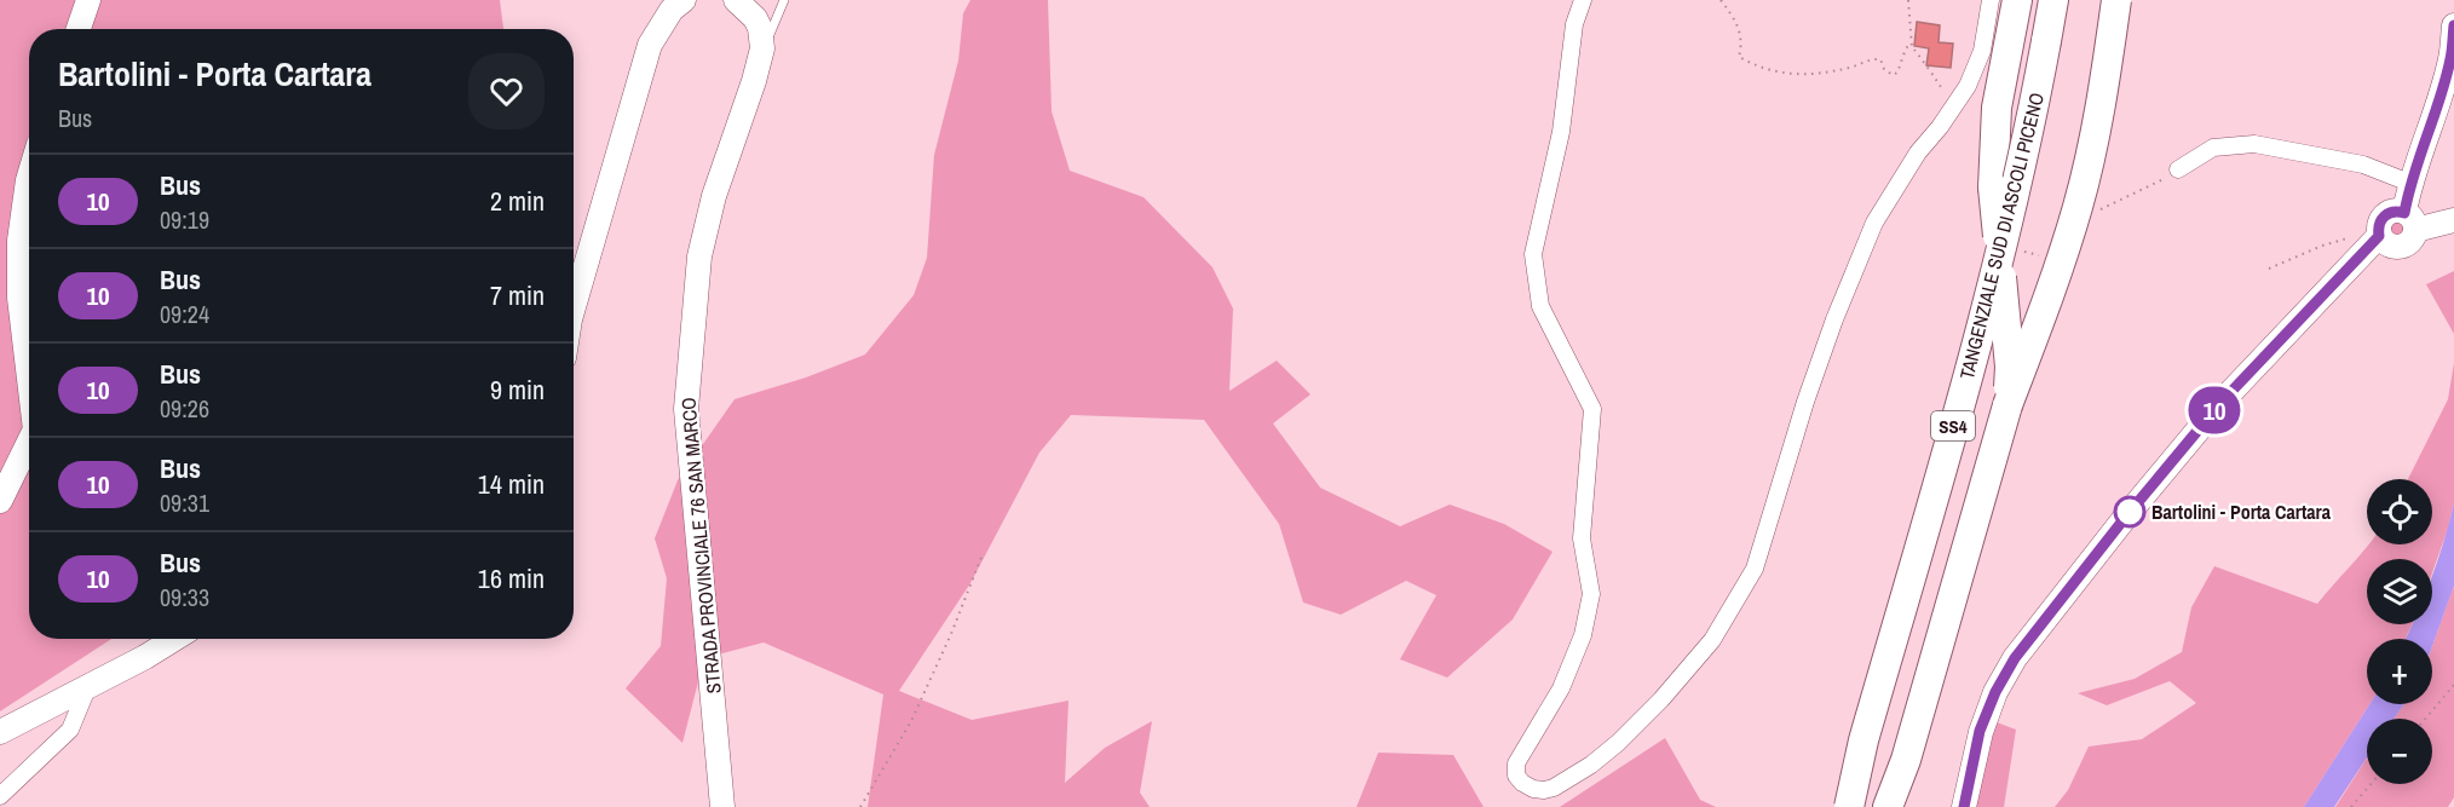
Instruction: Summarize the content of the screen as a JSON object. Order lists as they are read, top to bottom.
{
  "streets": {
    "highway": ["TANGENZIALE SUD DI ASCOLI PICENO", "SS4"],
    "street": ["STRADA PROVINCIALE 76 SAN MARCO"]
  },
  "places": ["Bartolini - Porta Cartara"],
  "lines": ["bus line 10"],
  "page": {
    "on_map": "10",
    "heading": ["Bartolini - Porta Cartara", "Bus"],
    "list": [
      {
        "mark": "10",
        "name": "Bus",
        "note": "09:19",
        "value": "2 min"
      },
      {
        "mark": "10",
        "name": "Bus",
        "note": "09:24",
        "value": "7 min"
      },
      {
        "mark": "10",
        "name": "Bus",
        "note": "09:26",
        "value": "9 min"
      },
      {
        "mark": "10",
        "name": "Bus",
        "note": "09:31",
        "value": "14 min"
      },
      {
        "mark": "10",
        "name": "Bus",
        "note": "09:33",
        "value": "16 min"
      }
    ],
    "map_buttons": ["+", "−"]
  }
}
